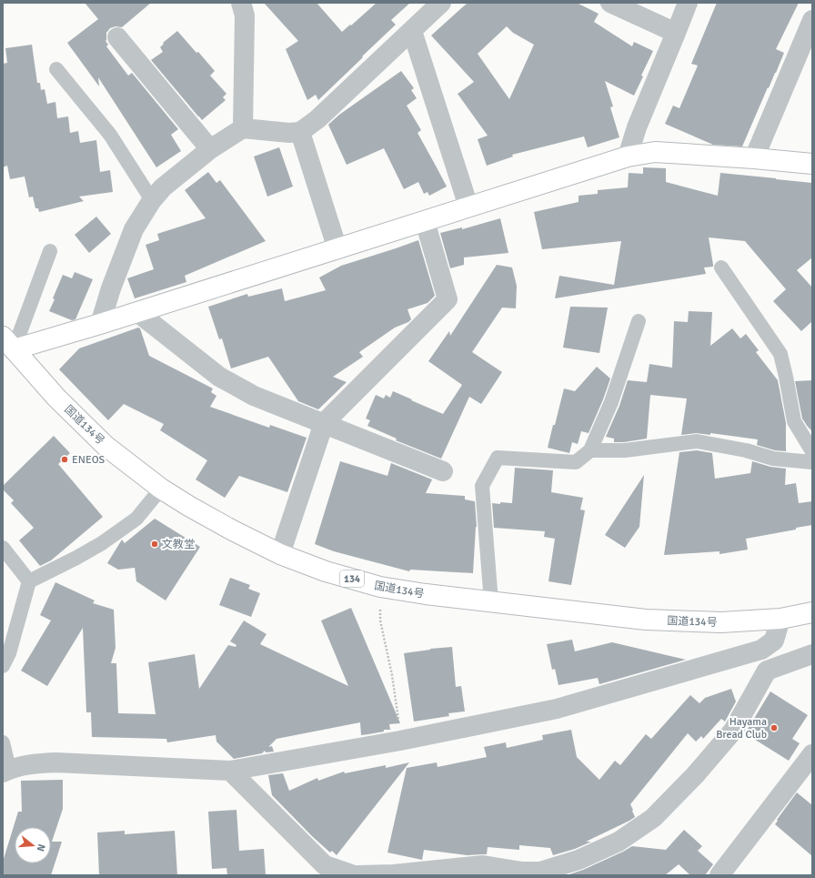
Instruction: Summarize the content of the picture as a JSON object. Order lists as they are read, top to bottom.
{
  "streets": {
    "main road": ["国道134号", "134"]
  },
  "places": ["ENEOS", "文教堂", "Hayama Bread Club"],
  "north": "right"
}
